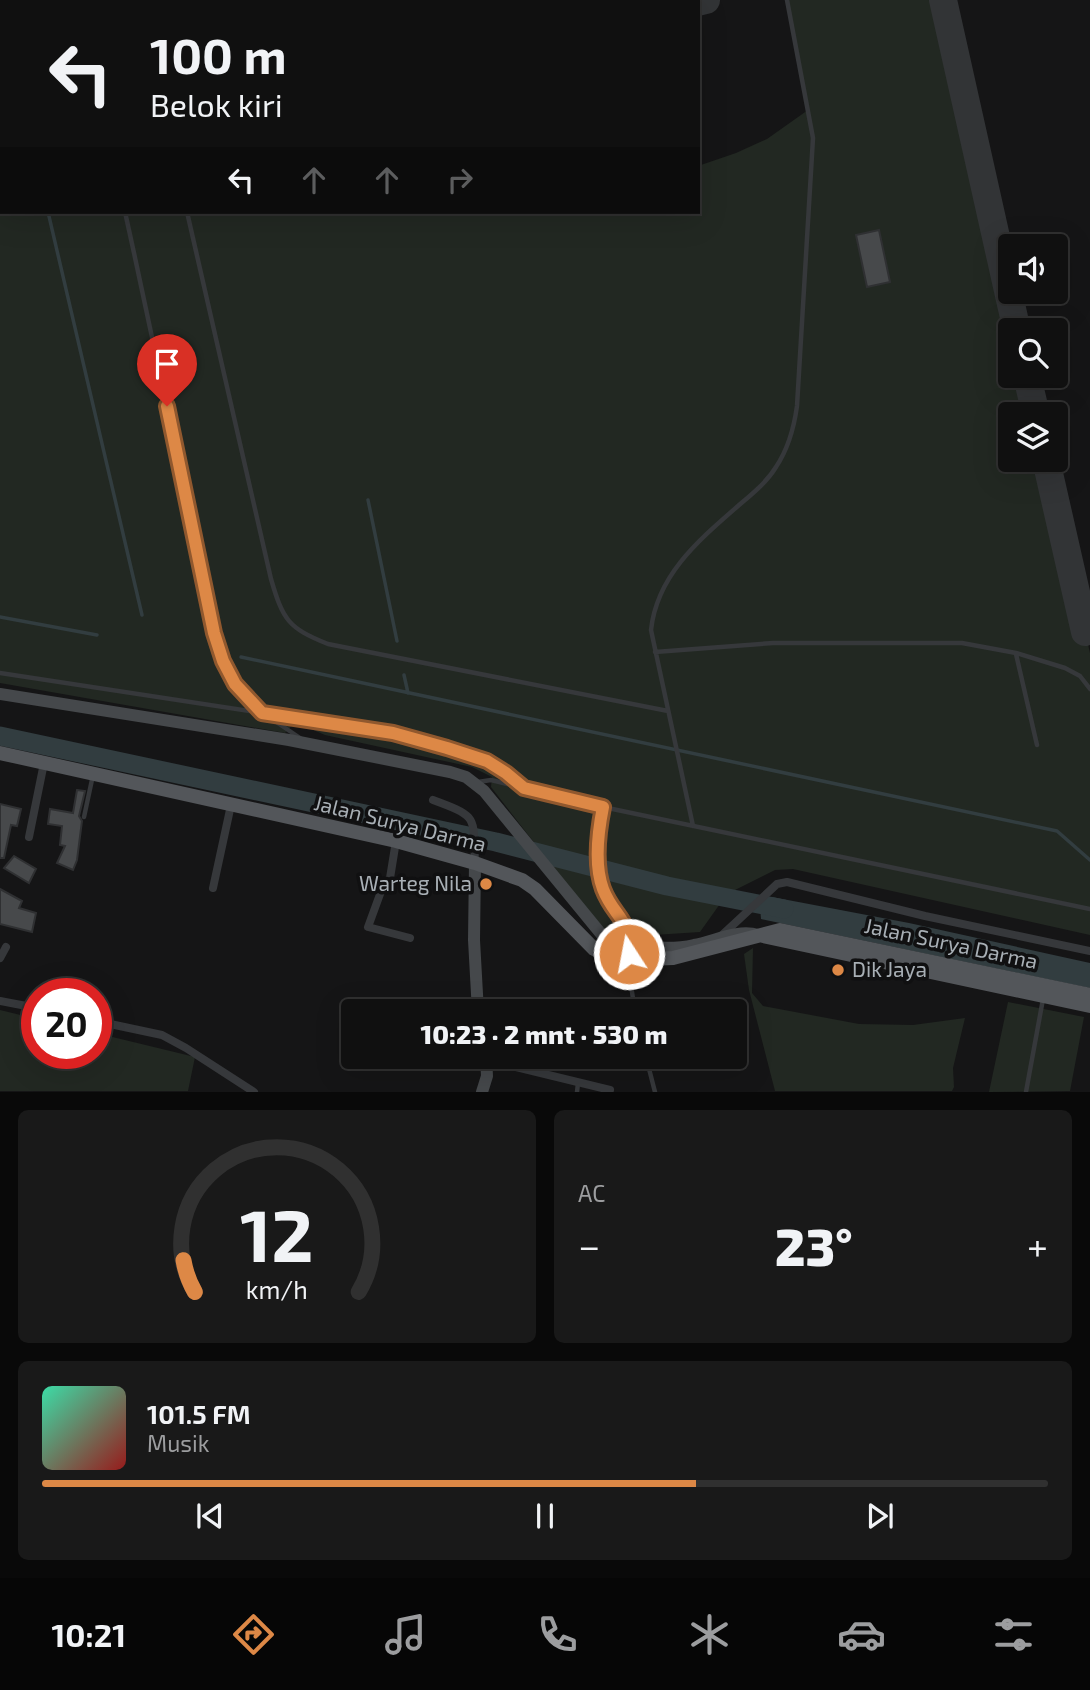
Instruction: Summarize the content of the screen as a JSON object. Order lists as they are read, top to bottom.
{
  "streets": {
    "main road": ["Jalan Surya Darma"]
  },
  "places": ["Warteg Nila", "Dik Jaya"],
  "page": {
    "turn": ["100 m", "Belok kiri"],
    "limit": "20",
    "trip": "10:23 · 2 mnt · 530 m",
    "tile": "AC",
    "heat": ["−", "23°", "+"],
    "song": ["101.5 FM", "Musik"],
    "tabs": "10:21",
    "gauge": ["12", "km/h"]
  }
}
